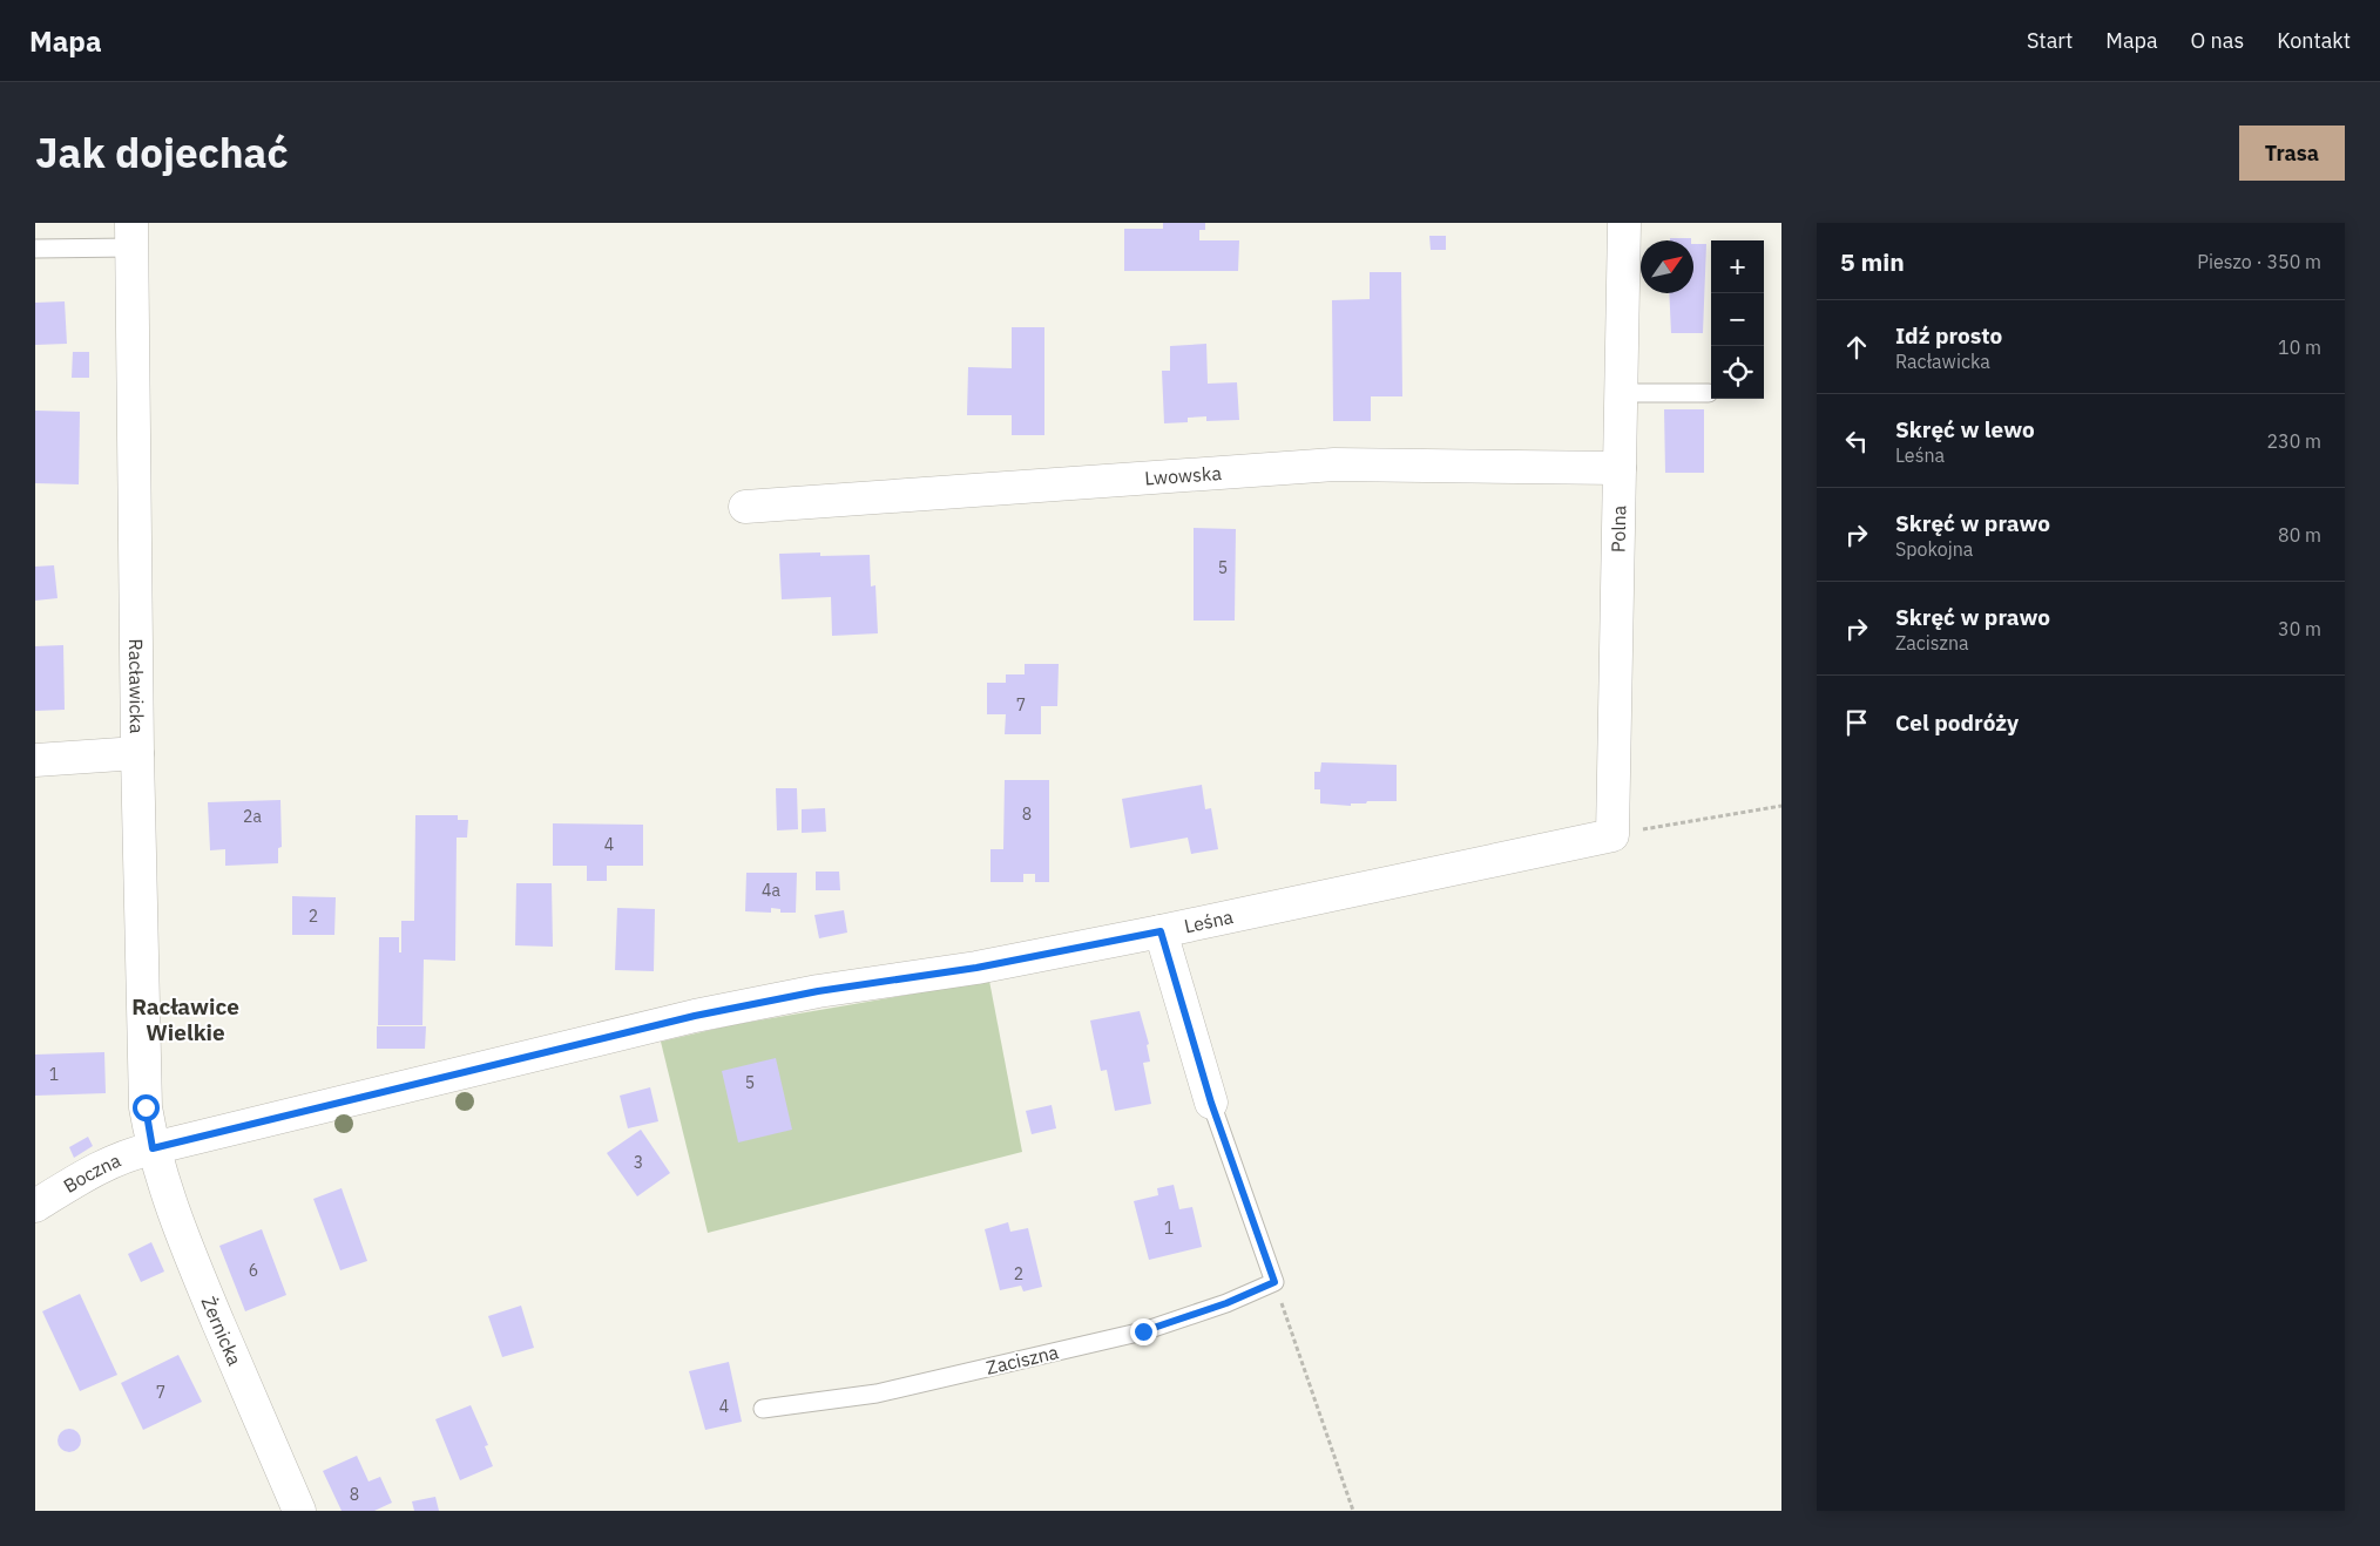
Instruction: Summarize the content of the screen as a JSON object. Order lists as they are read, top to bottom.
{
  "streets": {
    "street": [
      "Lwowska",
      "Polna",
      "Racławicka",
      "Leśna",
      "Boczna",
      "Żernicka"
    ],
    "lane": ["Zaciszna"]
  },
  "crossings": [
    ["Lwowska", "Polna"],
    ["Polna", "Leśna"],
    ["Racławicka", "Leśna"],
    ["Racławicka", "Boczna"],
    ["Racławicka", "Żernicka"],
    ["Leśna", "Boczna"],
    ["Leśna", "Żernicka"],
    ["Boczna", "Żernicka"]
  ],
  "districts": ["Racławice Wielkie"],
  "house_numbers": [
    "5",
    "7",
    "8",
    "2a",
    "4",
    "4a",
    "2",
    "1",
    "5",
    "3",
    "1",
    "6",
    "2",
    "7",
    "4",
    "8"
  ],
  "north": "top right",
  "page": {
    "header": "Mapa",
    "nav": [
      "Start",
      "Mapa",
      "O nas",
      "Kontakt"
    ],
    "title": "Jak dojechać",
    "buttons": "Trasa",
    "heading": ["5 min", "Pieszo · 350 m"],
    "map_buttons": ["+", "−"],
    "list": [
      ["Idź prosto", "Racławicka", "10 m"],
      ["Skręć w lewo", "Leśna", "230 m"],
      ["Skręć w prawo", "Spokojna", "80 m"],
      ["Skręć w prawo", "Zaciszna", "30 m"],
      "Cel podróży"
    ]
  }
}
